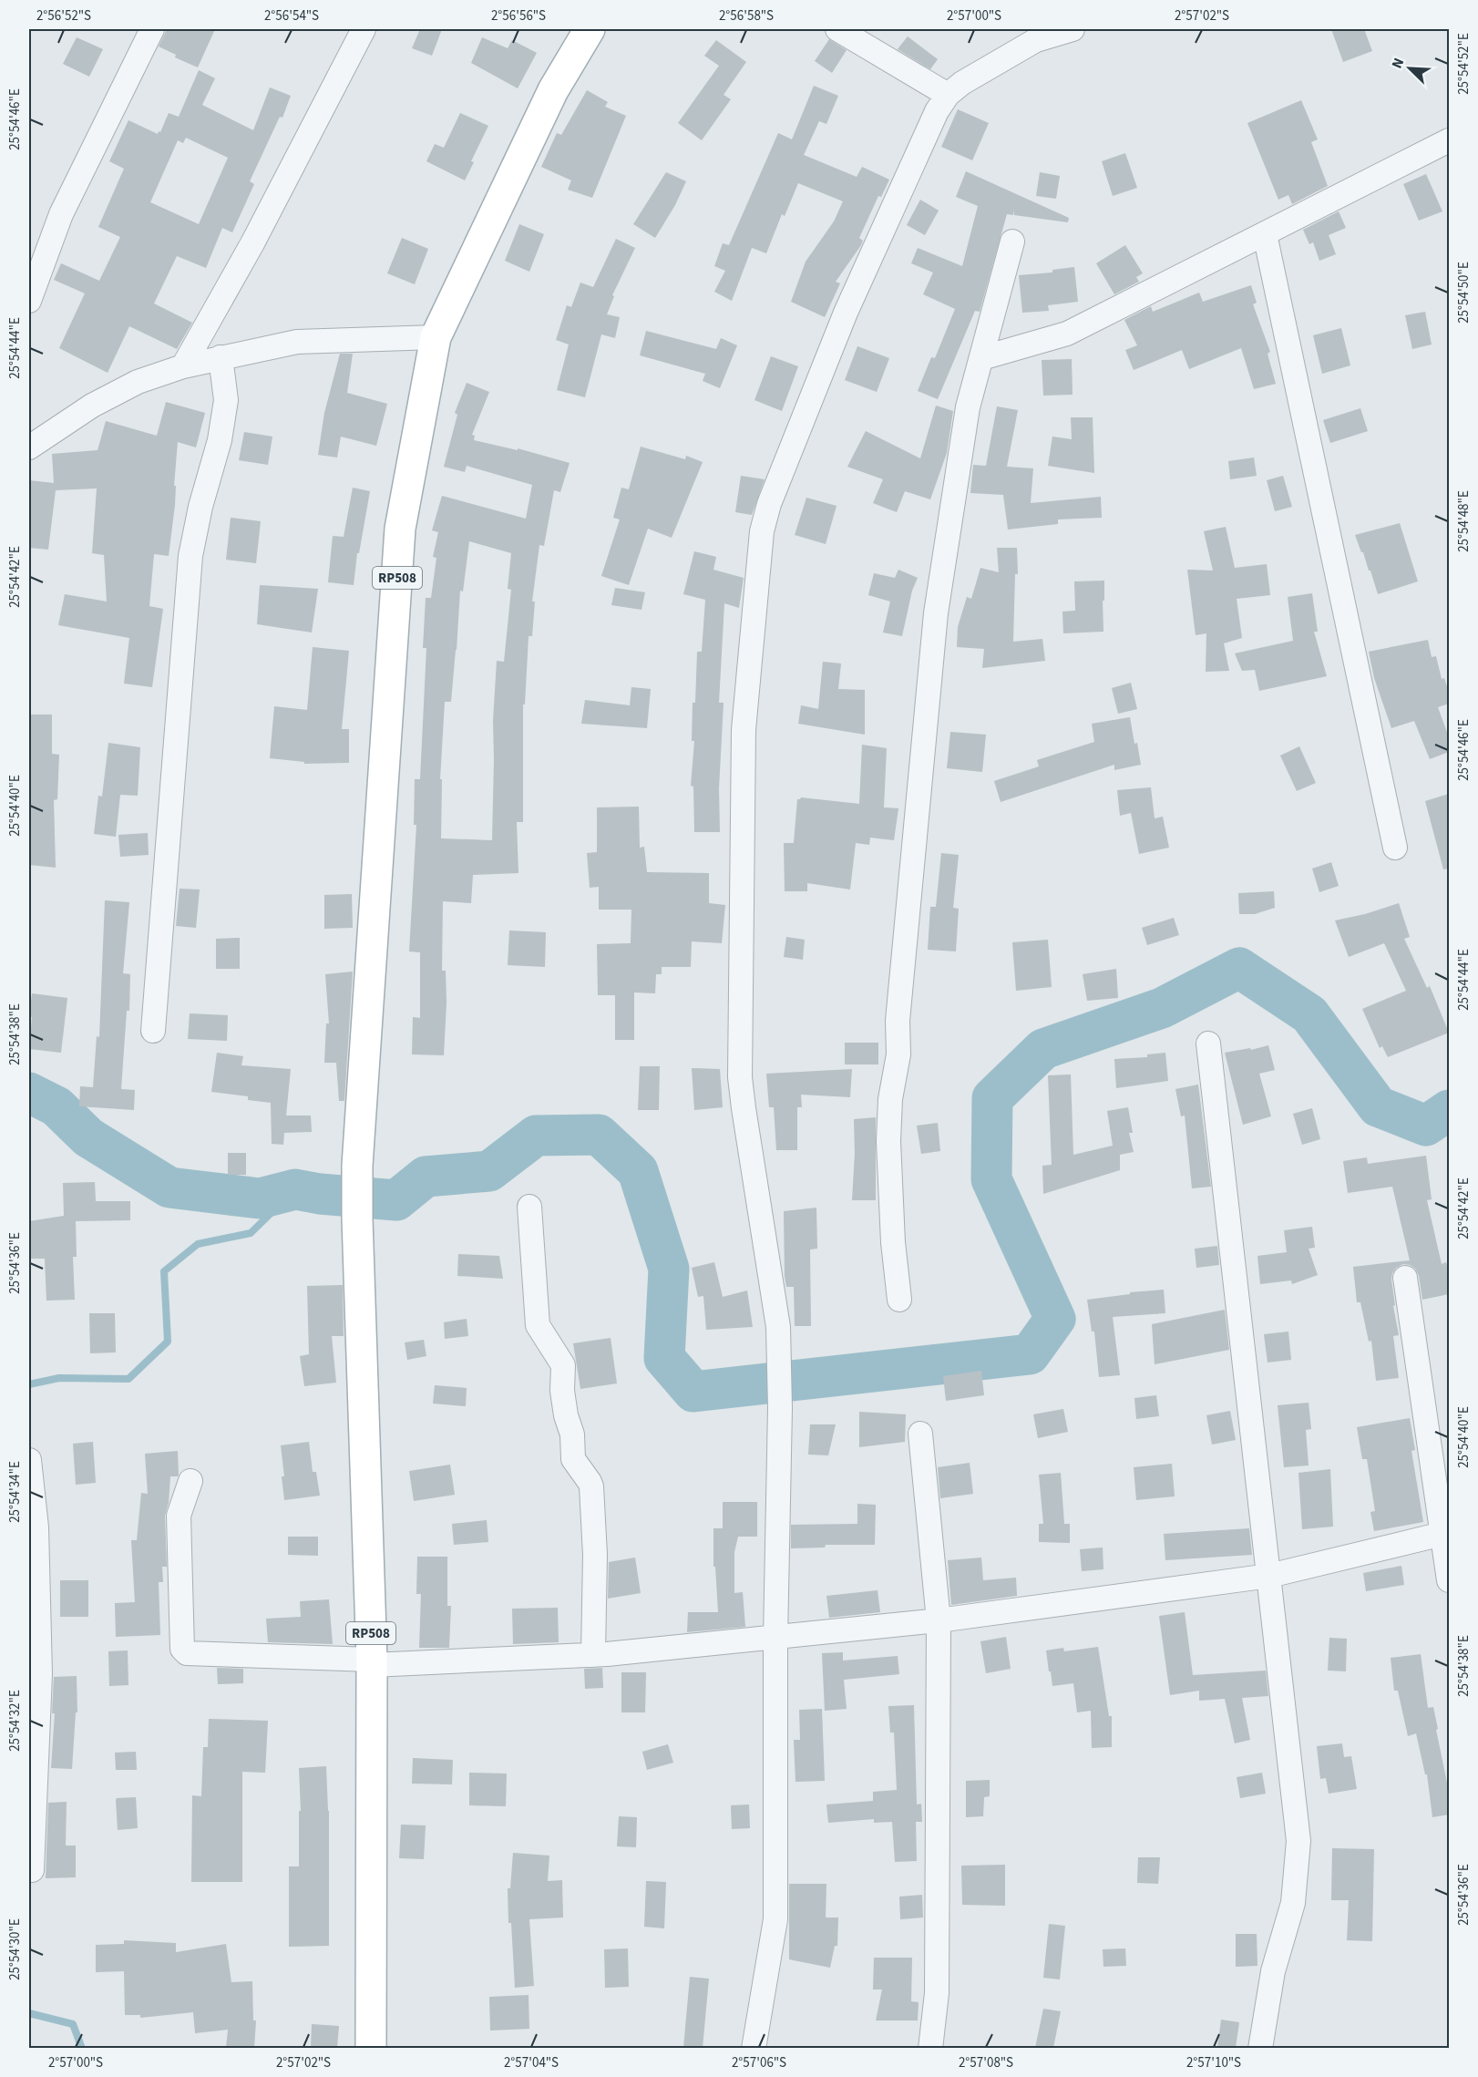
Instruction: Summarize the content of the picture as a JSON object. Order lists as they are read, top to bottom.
{
  "streets": {
    "main road": ["RP508"]
  },
  "north": "top left",
  "coordinates": [
    "2°56'52\"S",
    "2°56'54\"S",
    "2°56'56\"S",
    "2°56'58\"S",
    "2°57'00\"S",
    "2°57'02\"S",
    "25°54'52\"E",
    "25°54'46\"E",
    "25°54'50\"E",
    "25°54'44\"E",
    "25°54'48\"E",
    "25°54'42\"E",
    "25°54'40\"E",
    "25°54'38\"E",
    "25°54'36\"E",
    "25°54'34\"E",
    "25°54'32\"E",
    "25°54'30\"E",
    "2°57'04\"S",
    "2°57'06\"S",
    "2°57'08\"S",
    "2°57'10\"S"
  ]
}
